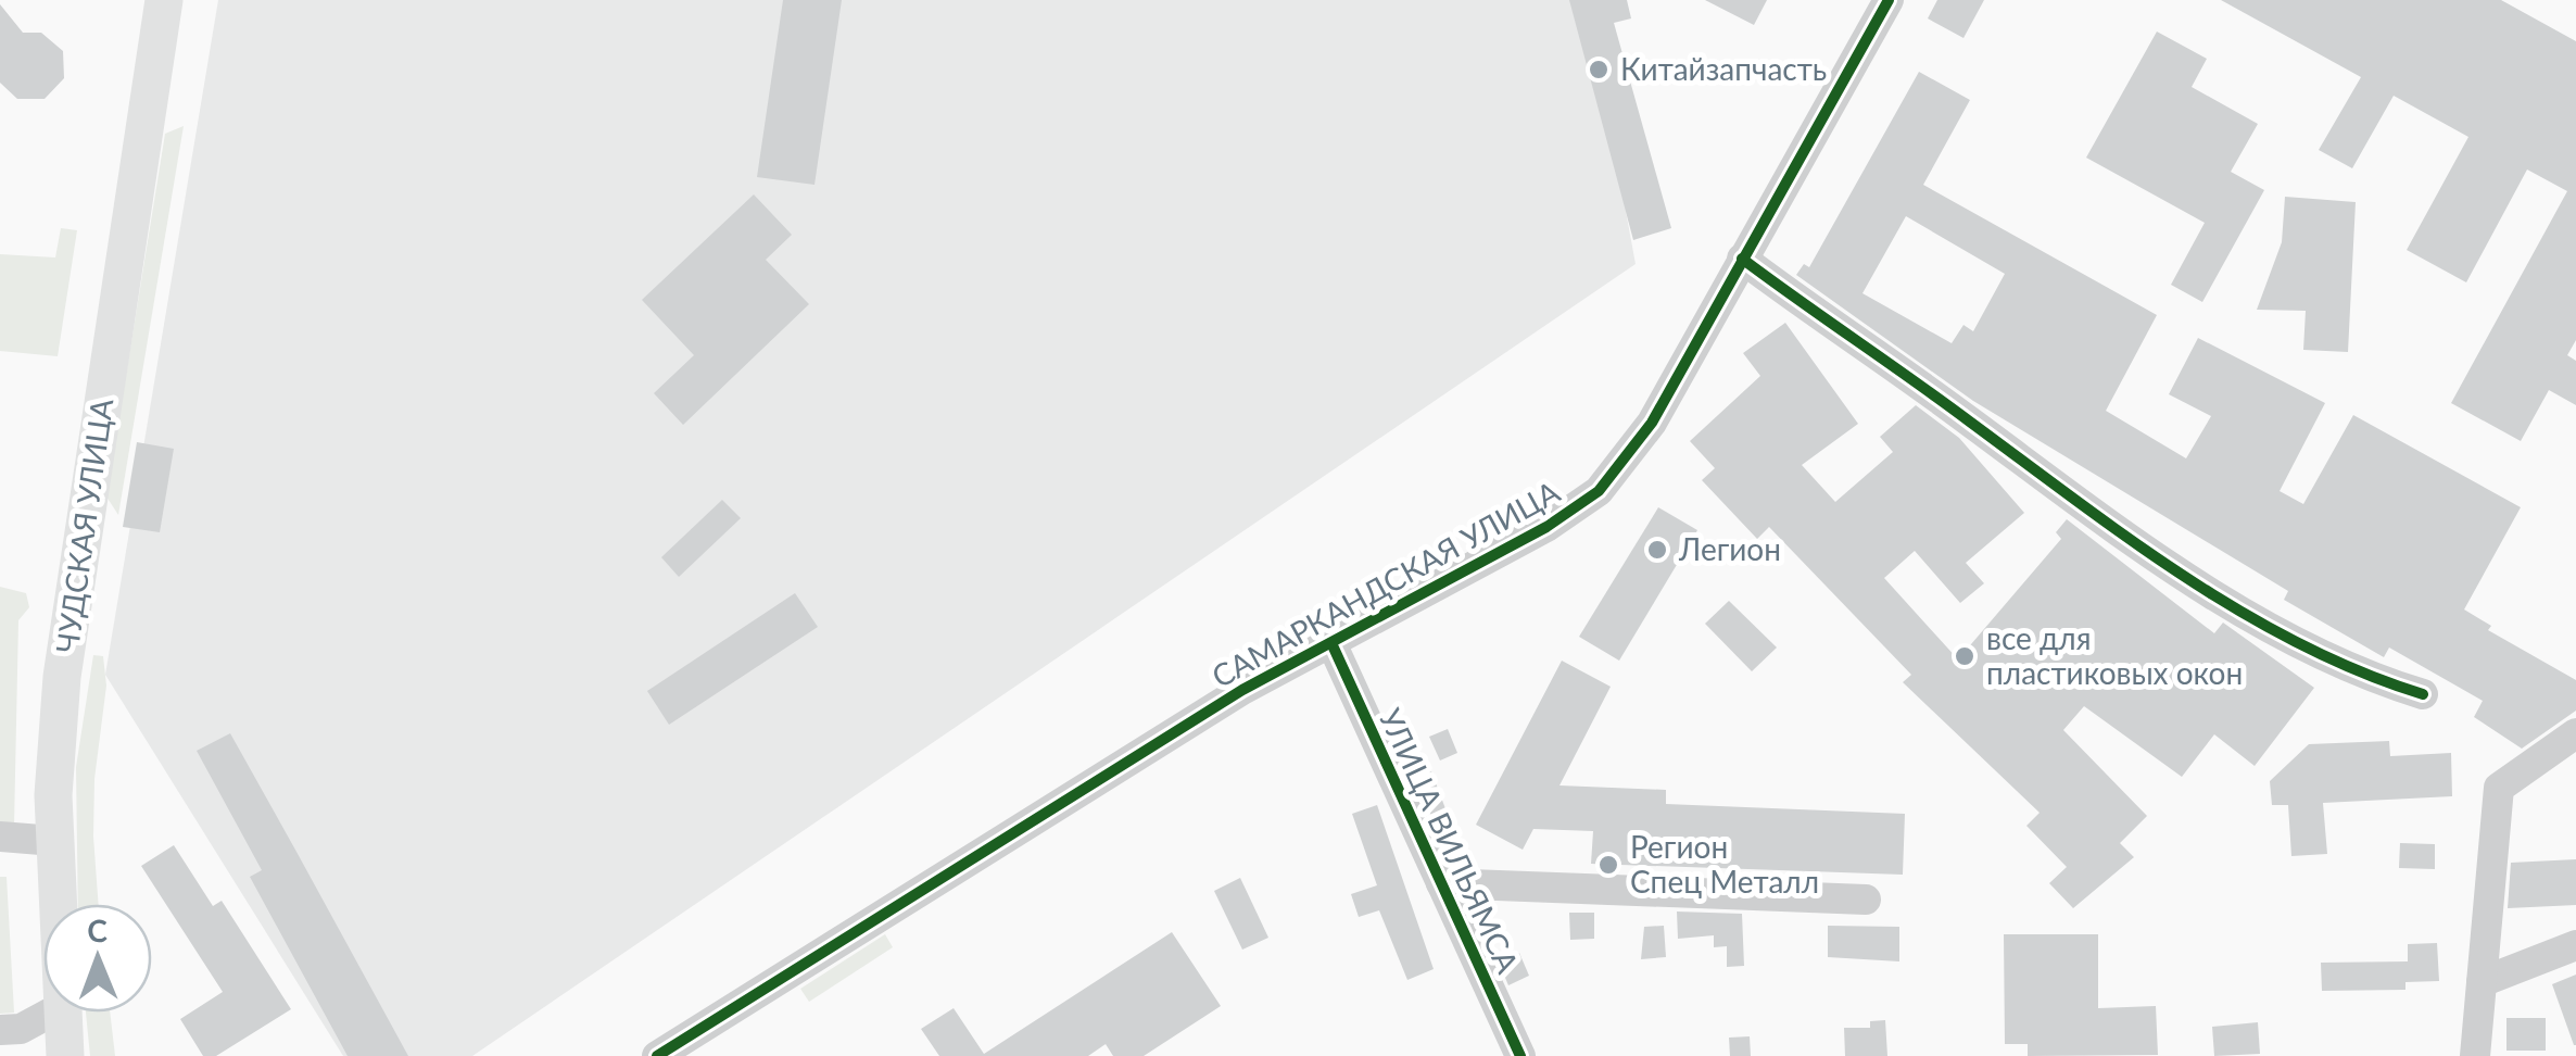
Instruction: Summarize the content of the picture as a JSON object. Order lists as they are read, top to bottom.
{
  "streets": {
    "main road": ["ЧУДСКАЯ УЛИЦА"],
    "street": ["САМАРКАНДСКАЯ УЛИЦА", "УЛИЦА ВИЛЬЯМСА"]
  },
  "crossings": [
    ["САМАРКАНДСКАЯ УЛИЦА", "УЛИЦА ВИЛЬЯМСА"]
  ],
  "places": [
    "Китайзапчасть",
    "Легион",
    "все для пластиковых окон",
    "Регион Спец Металл"
  ],
  "north": "top"
}
